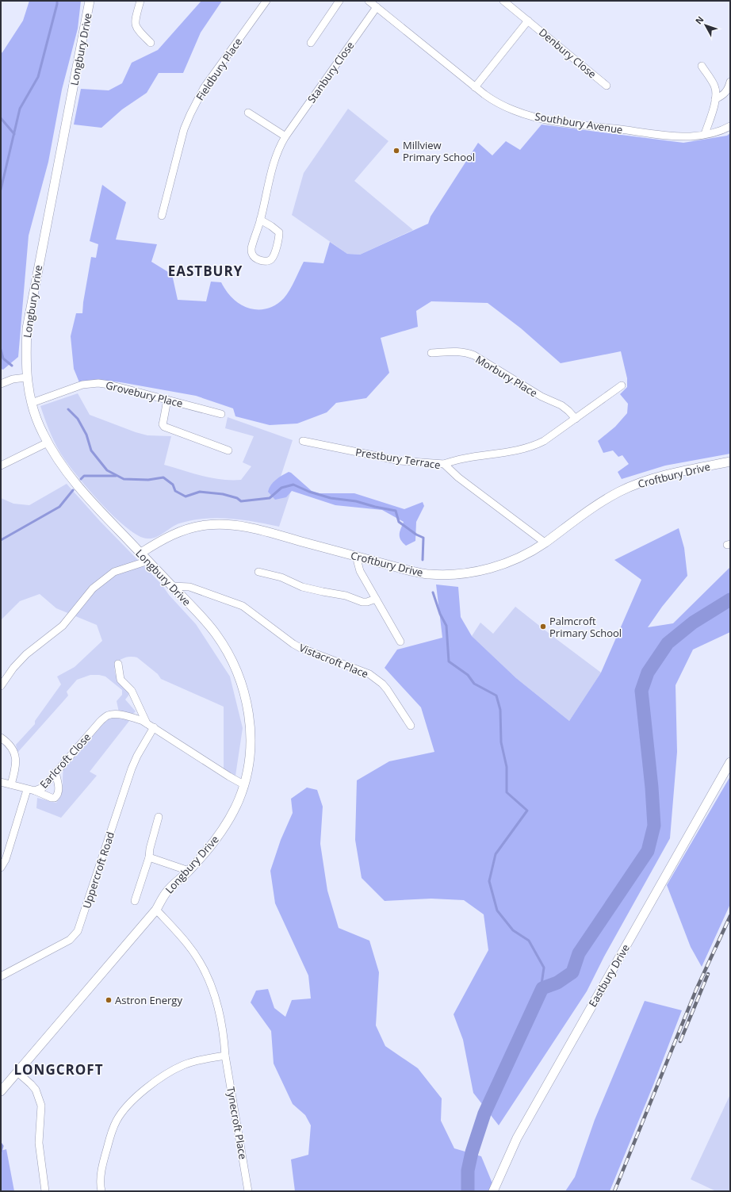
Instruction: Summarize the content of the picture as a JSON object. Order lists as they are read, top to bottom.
{
  "streets": {
    "street": [
      "Longbury Drive",
      "Denbury Close",
      "Fieldbury Place",
      "Stanbury Close",
      "Southbury Avenue",
      "Morbury Place",
      "Grovebury Place",
      "Prestbury Terrace",
      "Croftbury Drive",
      "Vistacroft Place",
      "Earlcroft Close",
      "Uppercroft Road",
      "Eastbury Drive",
      "Tynecroft Place"
    ]
  },
  "crossings": [
    ["Longbury Drive", "Grovebury Place"],
    ["Longbury Drive", "Croftbury Drive"],
    ["Longbury Drive", "Vistacroft Place"],
    ["Longbury Drive", "Tynecroft Place"],
    ["Stanbury Close", "Southbury Avenue"],
    ["Prestbury Terrace", "Croftbury Drive"]
  ],
  "districts": ["EASTBURY", "LONGCROFT"],
  "places": ["Millview Primary School", "Palmcroft Primary School", "Astron Energy"],
  "north": "top left"
}
